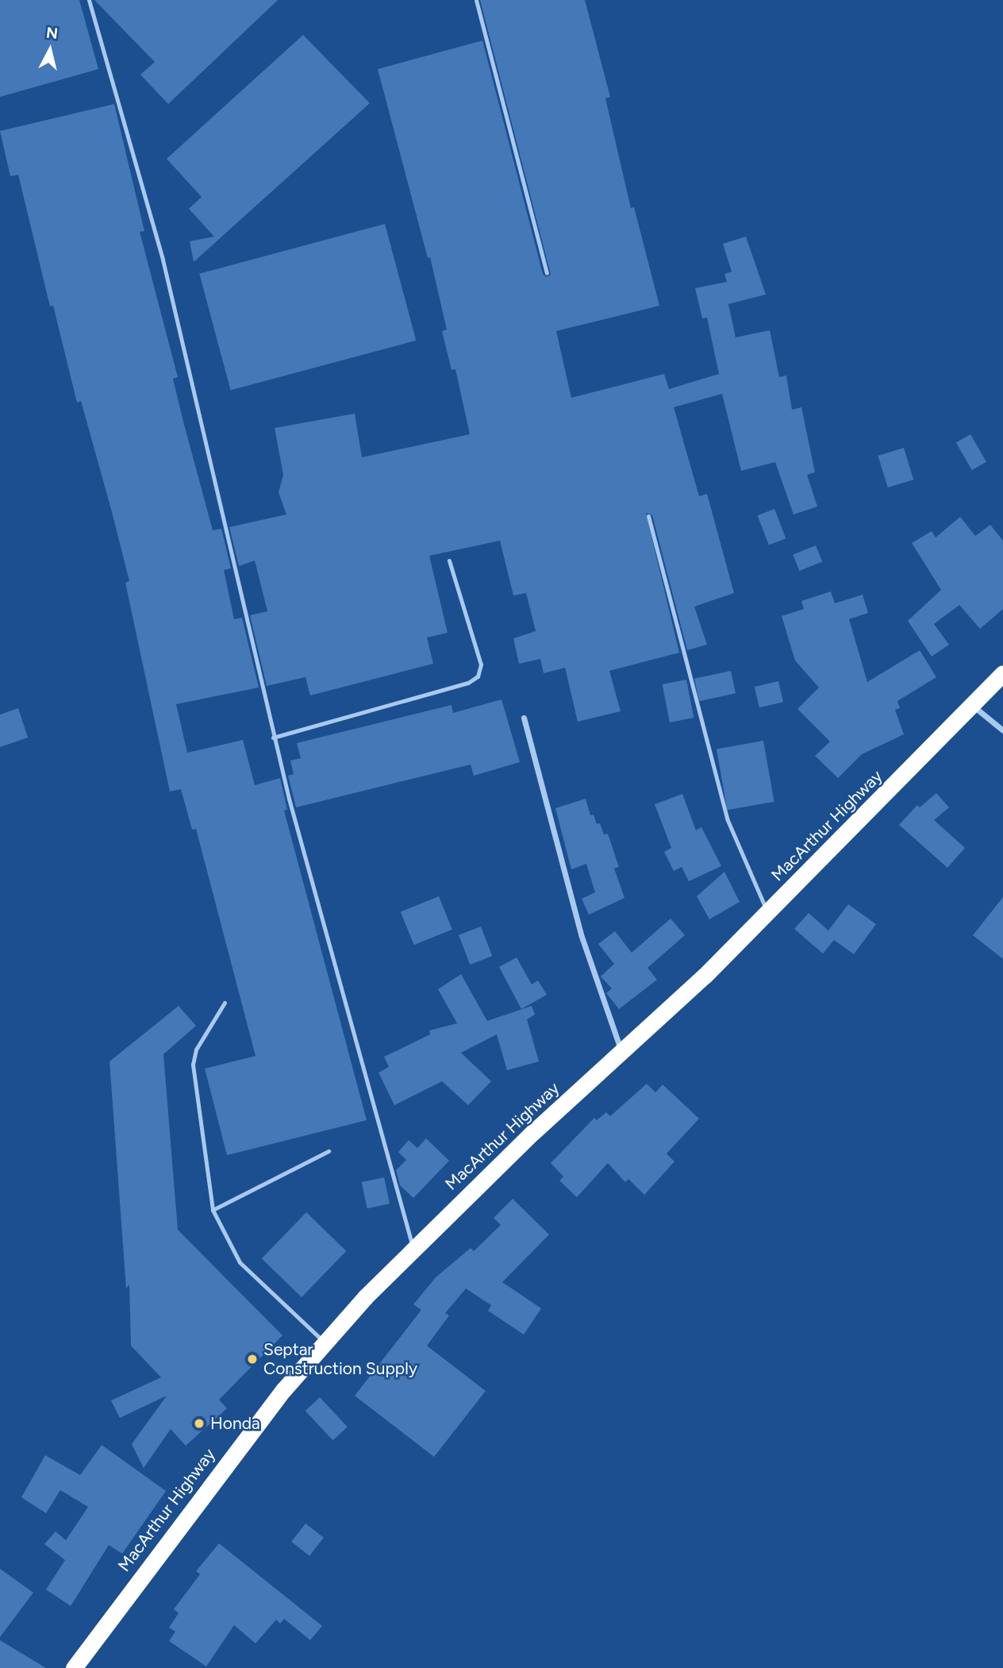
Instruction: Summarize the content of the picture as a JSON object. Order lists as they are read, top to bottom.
{
  "streets": {
    "highway": ["MacArthur Highway"]
  },
  "places": ["Septar Construction Supply", "Honda"],
  "north": "top"
}
